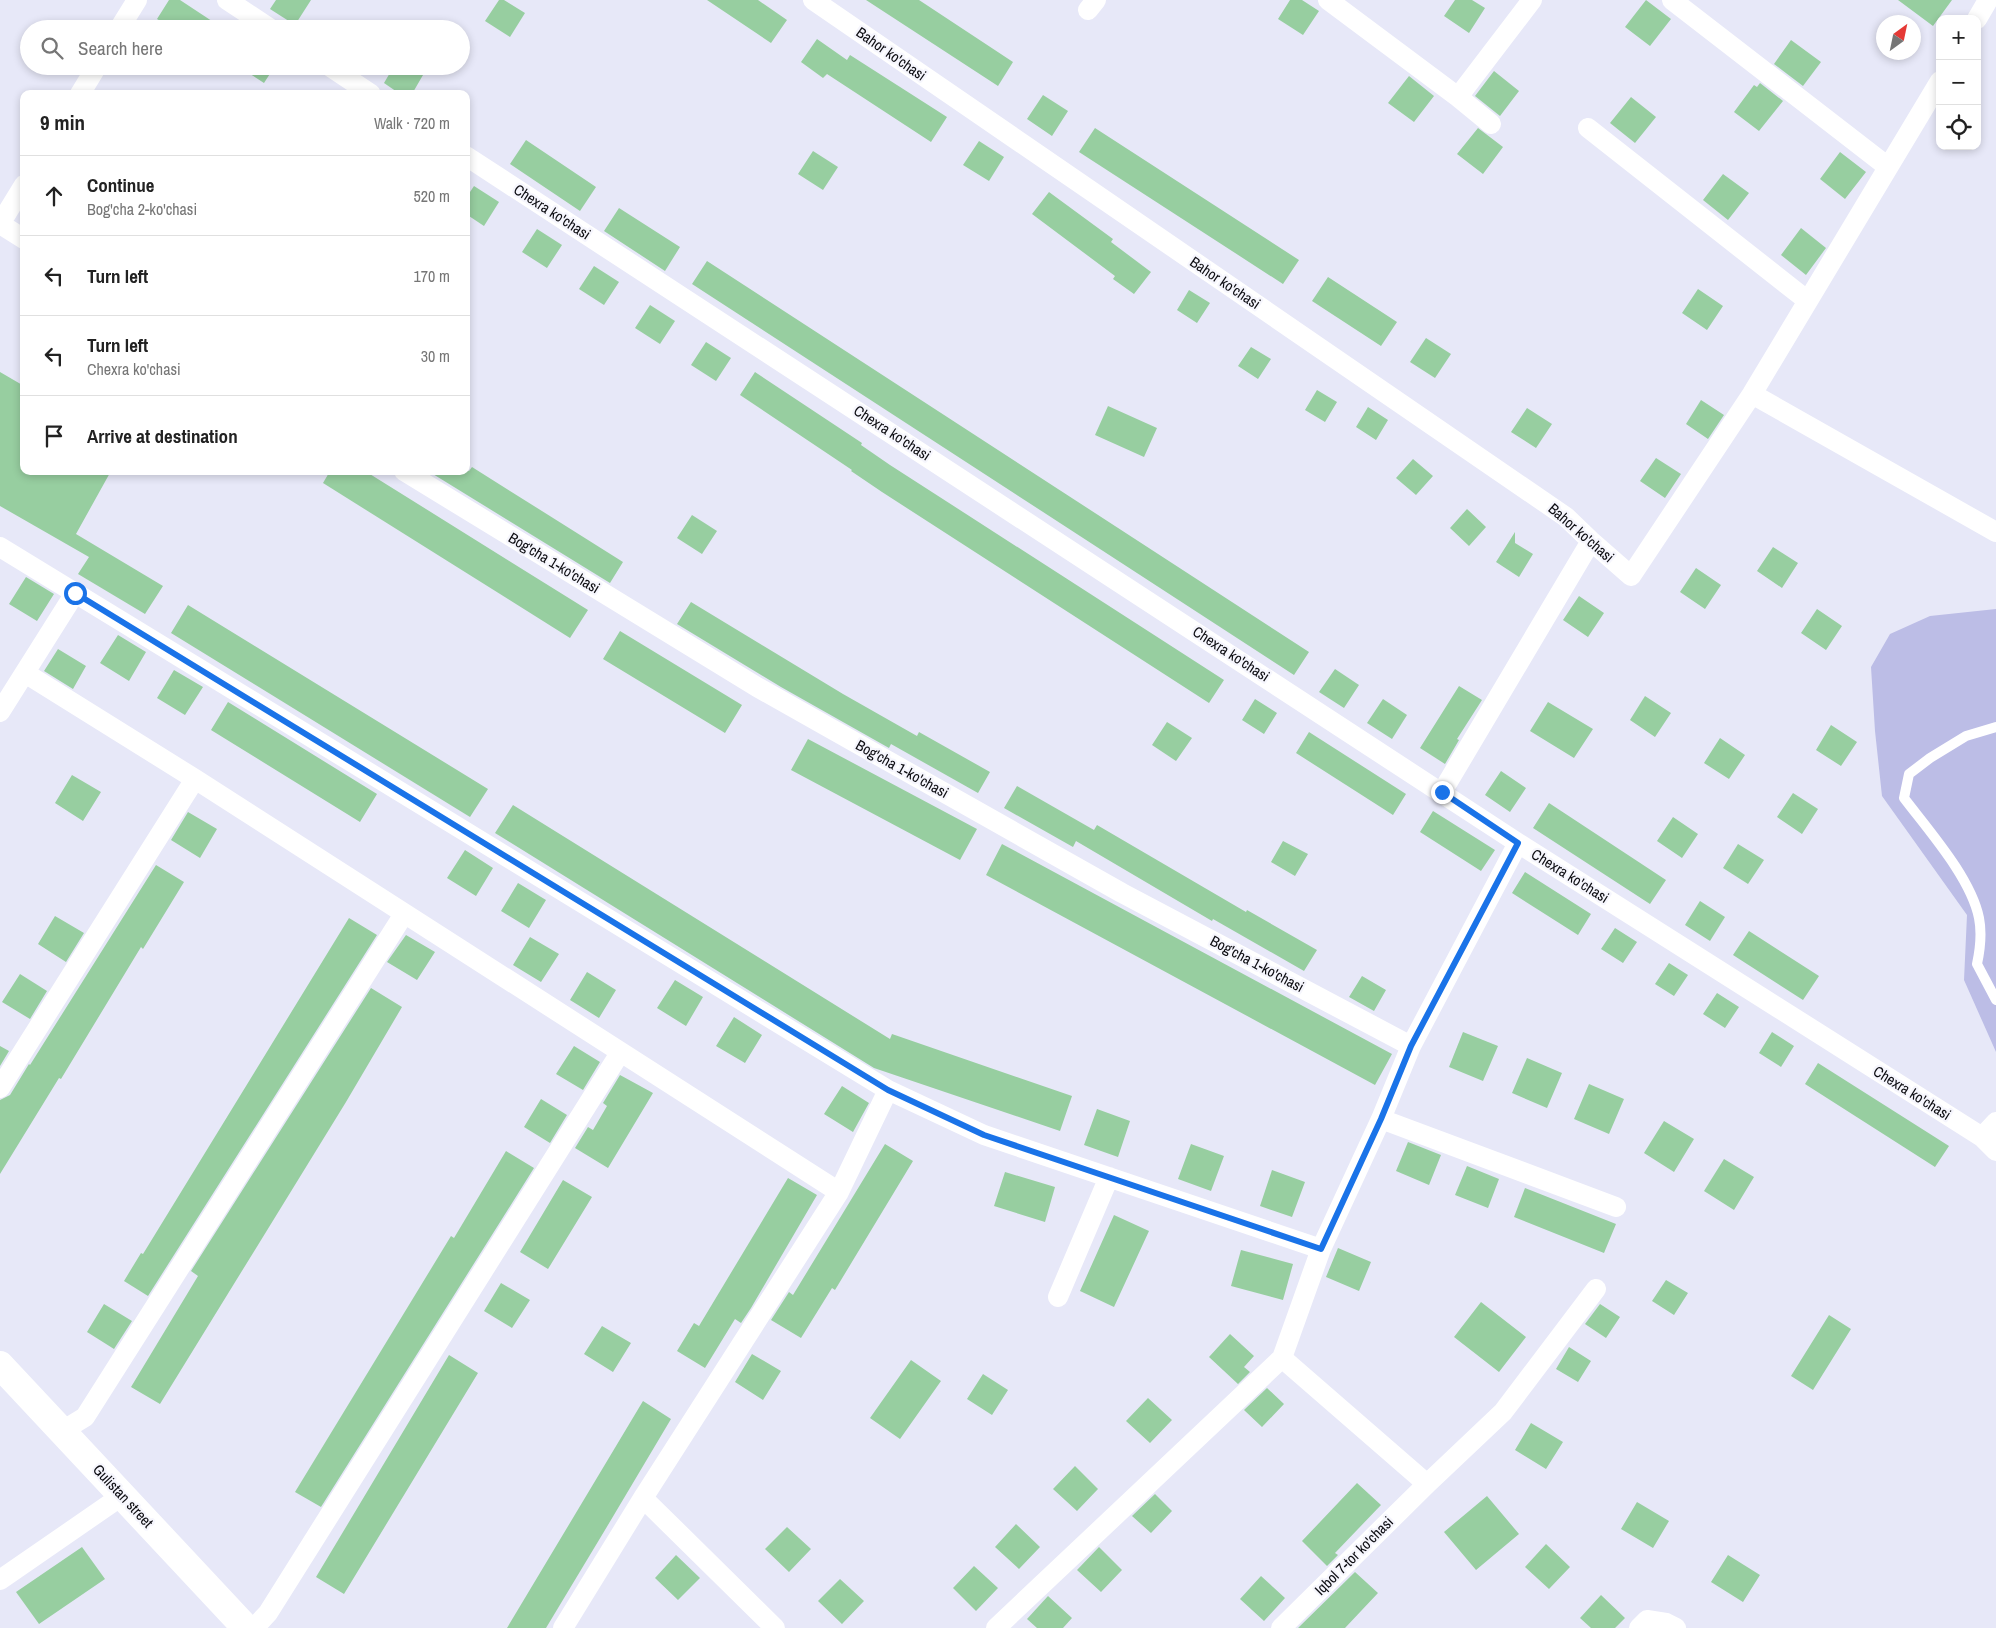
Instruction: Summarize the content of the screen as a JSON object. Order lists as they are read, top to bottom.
{
  "streets": {
    "main road": ["Gulistan street"],
    "street": [
      "Bahor ko'chasi",
      "Chexra ko'chasi",
      "Bog'cha 1-ko'chasi",
      "Iqbol 7-tor ko'chasi"
    ]
  },
  "north": "top right",
  "page": {
    "map_buttons": ["+", "−"],
    "search": "Search here",
    "heading": ["9 min", "Walk · 720 m"],
    "list": [
      ["Continue", "Bog'cha 2-ko'chasi", "520 m"],
      ["Turn left", "170 m"],
      ["Turn left", "Chexra ko'chasi", "30 m"],
      "Arrive at destination"
    ]
  }
}
